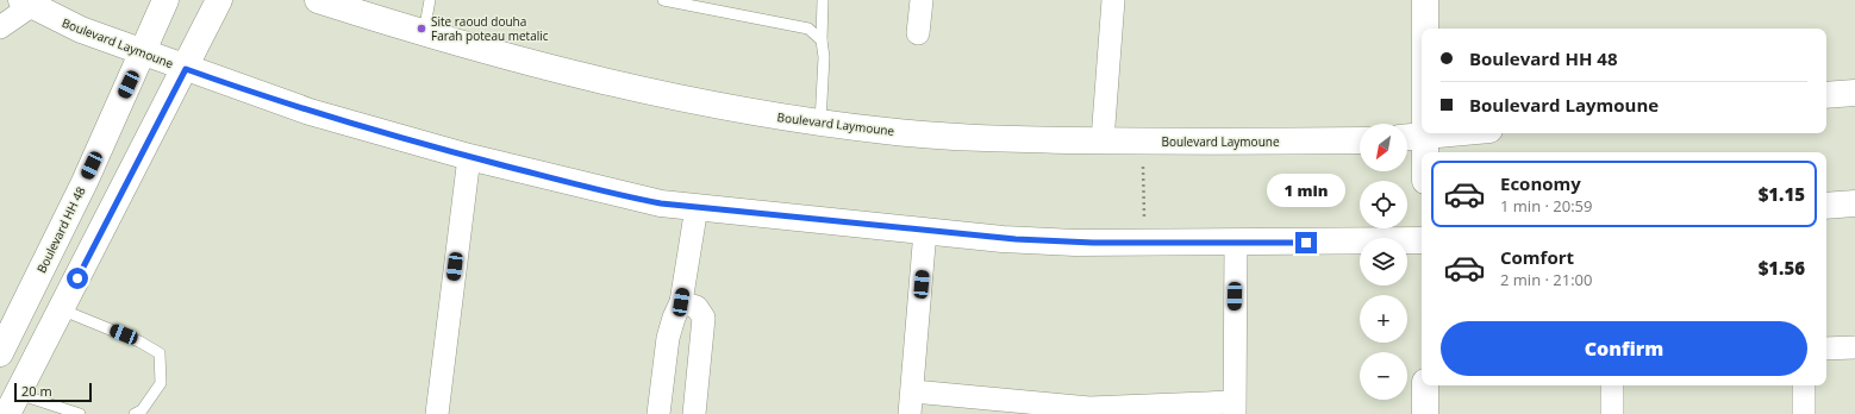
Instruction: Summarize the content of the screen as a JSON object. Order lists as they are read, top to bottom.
{
  "streets": {
    "main road": ["Boulevard Laymoune", "Boulevard HH 48"]
  },
  "crossings": [
    ["Boulevard Laymoune", "Boulevard HH 48"]
  ],
  "places": ["Site raoud douha Farah poteau metalic"],
  "scale_bar": "20 m",
  "north": "bottom left",
  "page": {
    "banner": ["Boulevard HH 48", "Boulevard Laymoune"],
    "map_buttons": ["+", "−"],
    "list": [
      {
        "name": "Economy",
        "note": "1 min · 20:59",
        "value": "$1.15"
      },
      {
        "name": "Comfort",
        "note": "2 min · 21:00",
        "value": "$1.56"
      }
    ],
    "bubble": "1 min",
    "buttons": "Confirm",
    "scale": "20 m"
  }
}
